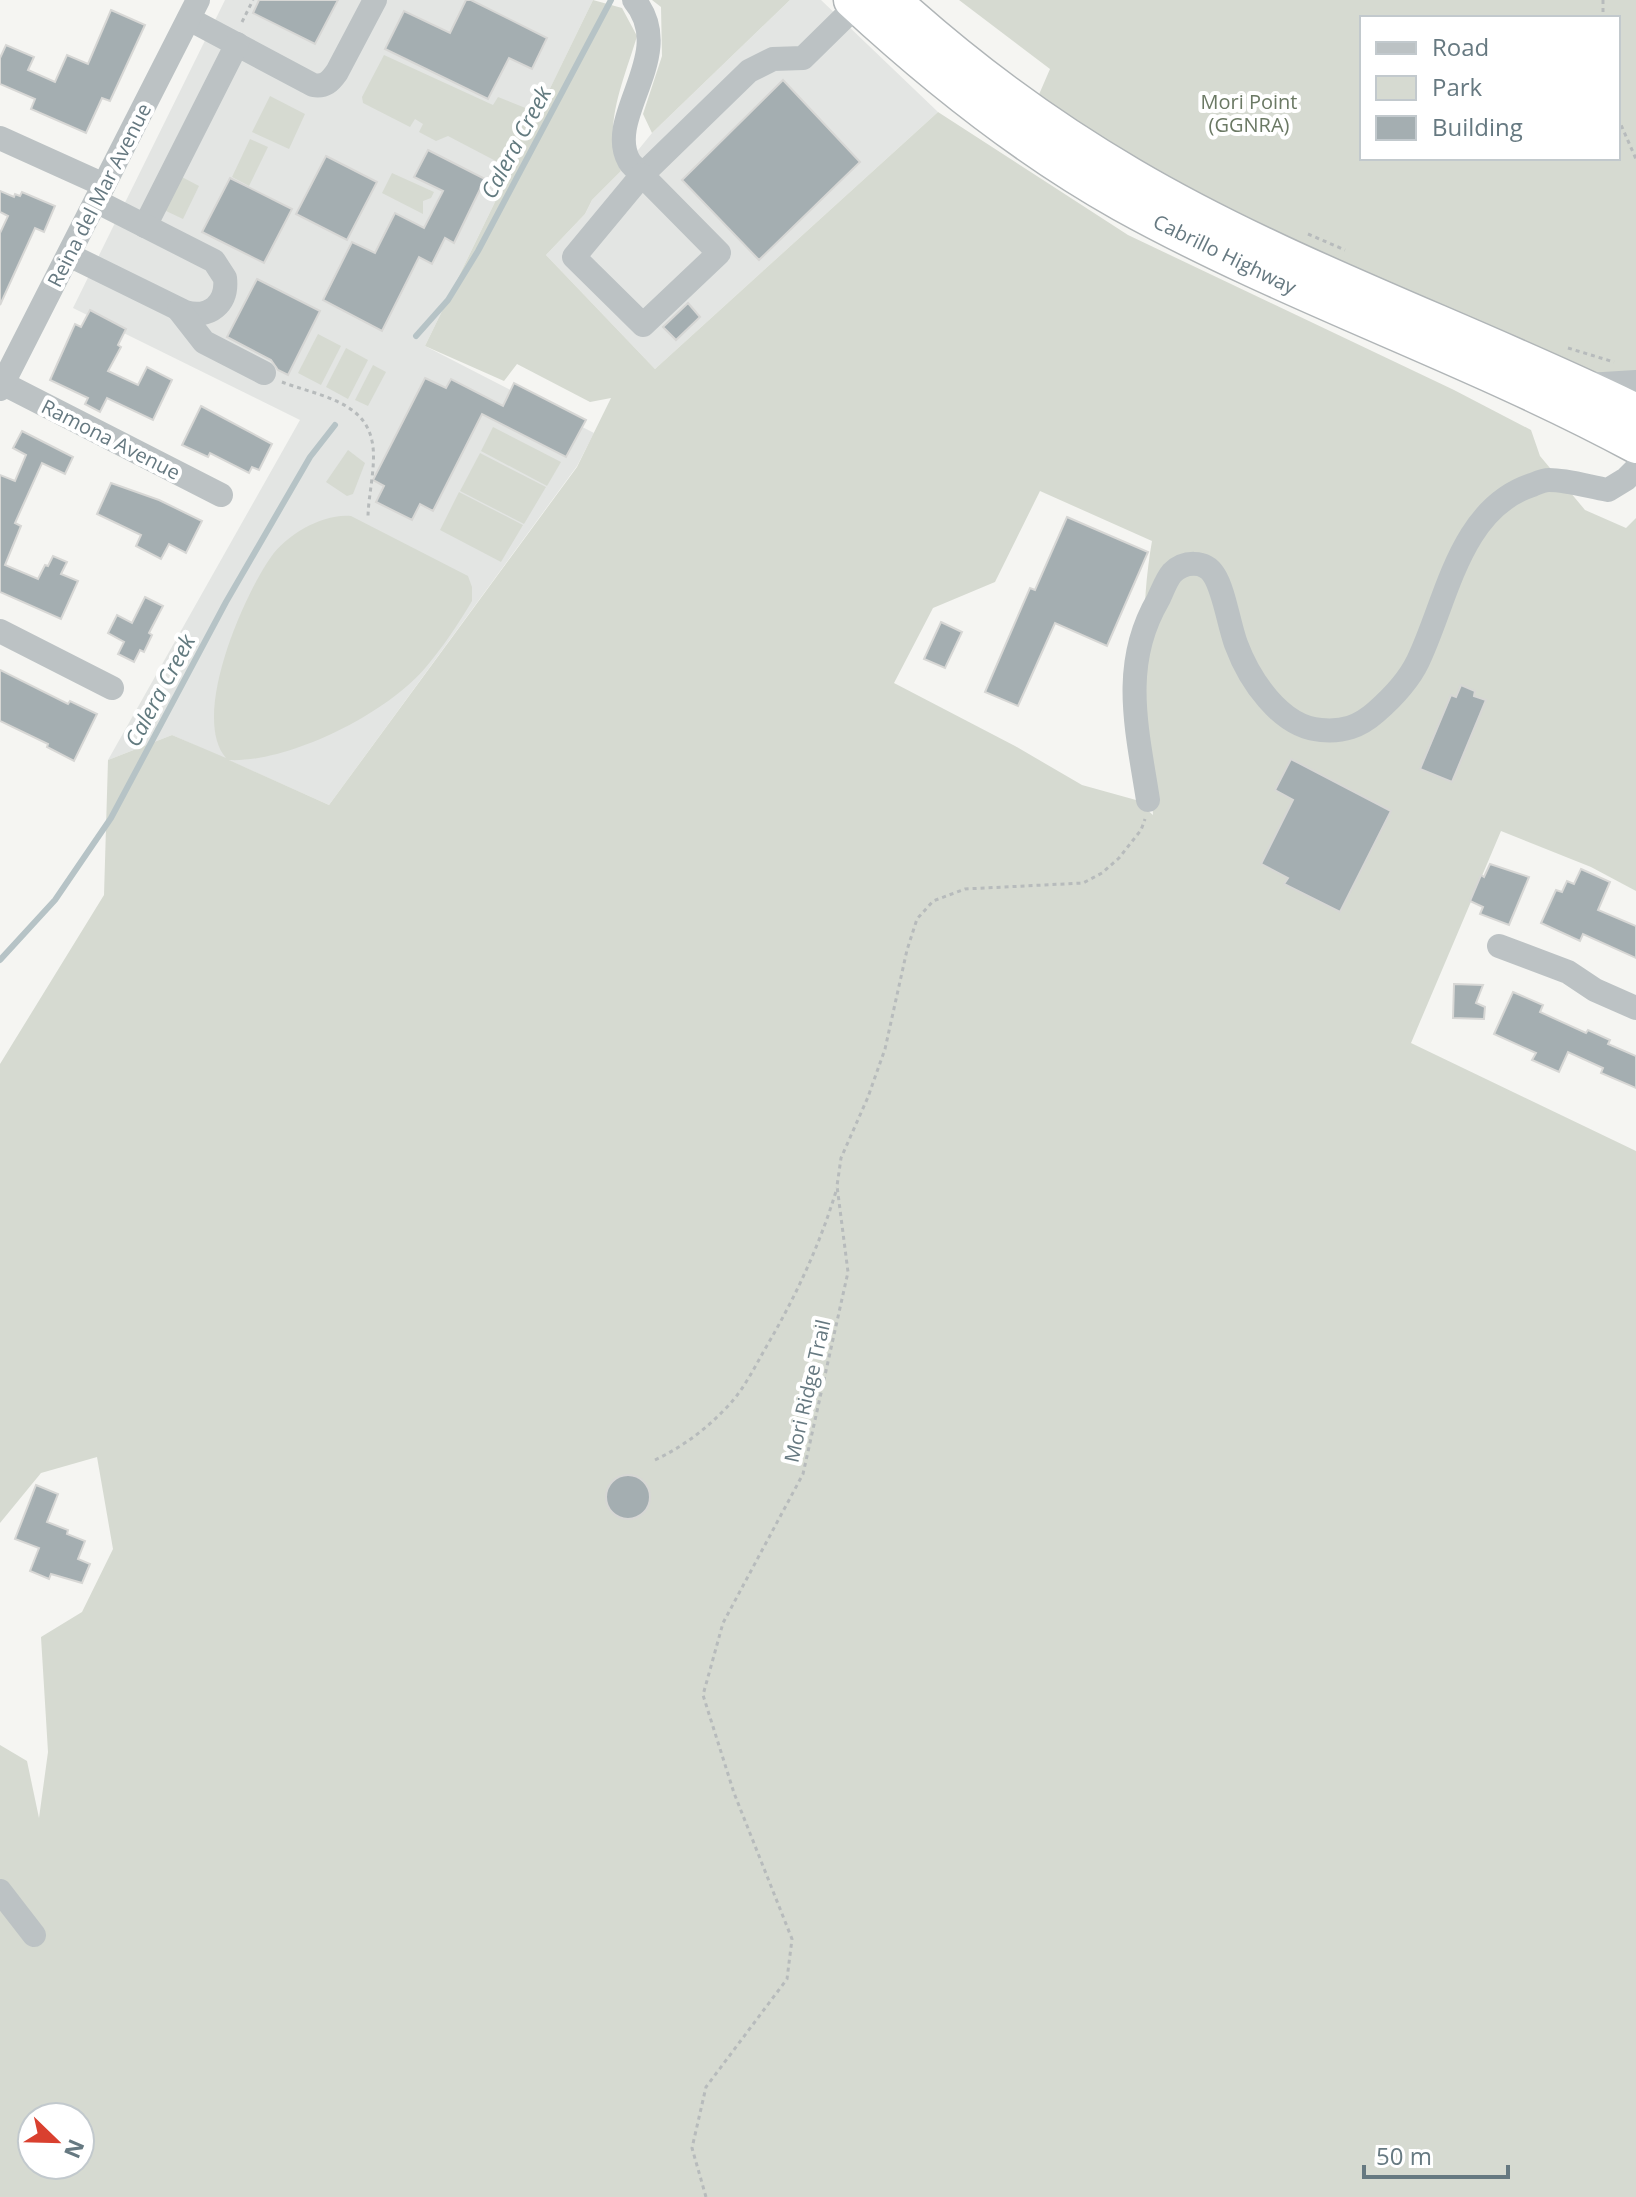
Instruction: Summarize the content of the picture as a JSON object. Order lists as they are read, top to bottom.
{
  "streets": {
    "highway": ["Cabrillo Highway"],
    "street": ["Reina del Mar Avenue", "Ramona Avenue"],
    "path": ["Mori Ridge Trail"]
  },
  "crossings": [
    ["Reina del Mar Avenue", "Ramona Avenue"]
  ],
  "water": ["Calera Creek"],
  "parks": ["Mori Point (GGNRA)"],
  "legend": ["Road", "Park", "Building"],
  "scale_bar": "50 m",
  "north": "bottom right"
}
